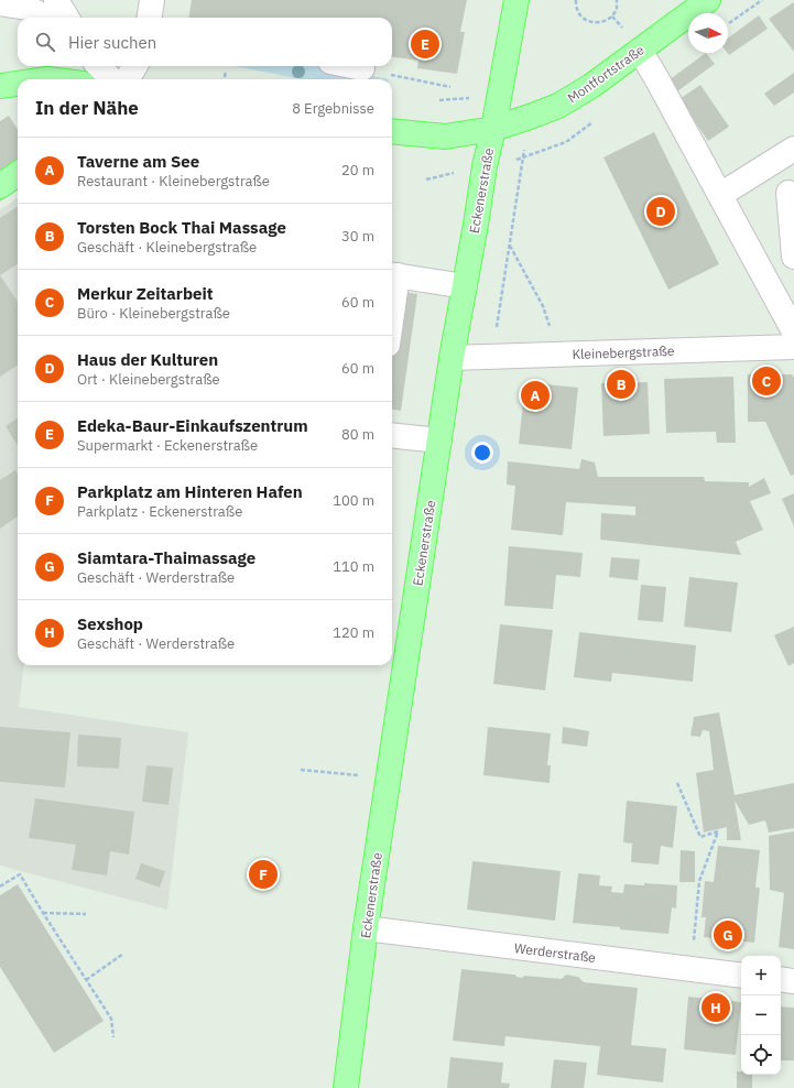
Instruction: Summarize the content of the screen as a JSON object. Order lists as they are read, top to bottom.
{
  "streets": {
    "main road": ["Montfortstraße", "Eckenerstraße"],
    "street": ["Kleinebergstraße", "Werderstraße"]
  },
  "crossings": [
    ["Montfortstraße", "Eckenerstraße"],
    ["Eckenerstraße", "Kleinebergstraße"],
    ["Eckenerstraße", "Werderstraße"]
  ],
  "north": "right",
  "page": {
    "search": "Hier suchen",
    "pins": [
      "E",
      "D",
      "C",
      "B",
      "A",
      "F",
      "G",
      "H"
    ],
    "heading": ["In der Nähe", "8 Ergebnisse"],
    "list": [
      {
        "mark": "A",
        "name": "Taverne am See",
        "note": "Restaurant · Kleinebergstraße",
        "value": "20 m"
      },
      {
        "mark": "B",
        "name": "Torsten Bock Thai Massage",
        "note": "Geschäft · Kleinebergstraße",
        "value": "30 m"
      },
      {
        "mark": "C",
        "name": "Merkur Zeitarbeit",
        "note": "Büro · Kleinebergstraße",
        "value": "60 m"
      },
      {
        "mark": "D",
        "name": "Haus der Kulturen",
        "note": "Ort · Kleinebergstraße",
        "value": "60 m"
      },
      {
        "mark": "E",
        "name": "Edeka-Baur-Einkaufszentrum",
        "note": "Supermarkt · Eckenerstraße",
        "value": "80 m"
      },
      {
        "mark": "F",
        "name": "Parkplatz am Hinteren Hafen",
        "note": "Parkplatz · Eckenerstraße",
        "value": "100 m"
      },
      {
        "mark": "G",
        "name": "Siamtara-Thaimassage",
        "note": "Geschäft · Werderstraße",
        "value": "110 m"
      },
      {
        "mark": "H",
        "name": "Sexshop",
        "note": "Geschäft · Werderstraße",
        "value": "120 m"
      }
    ],
    "map_buttons": ["+", "−"]
  }
}
